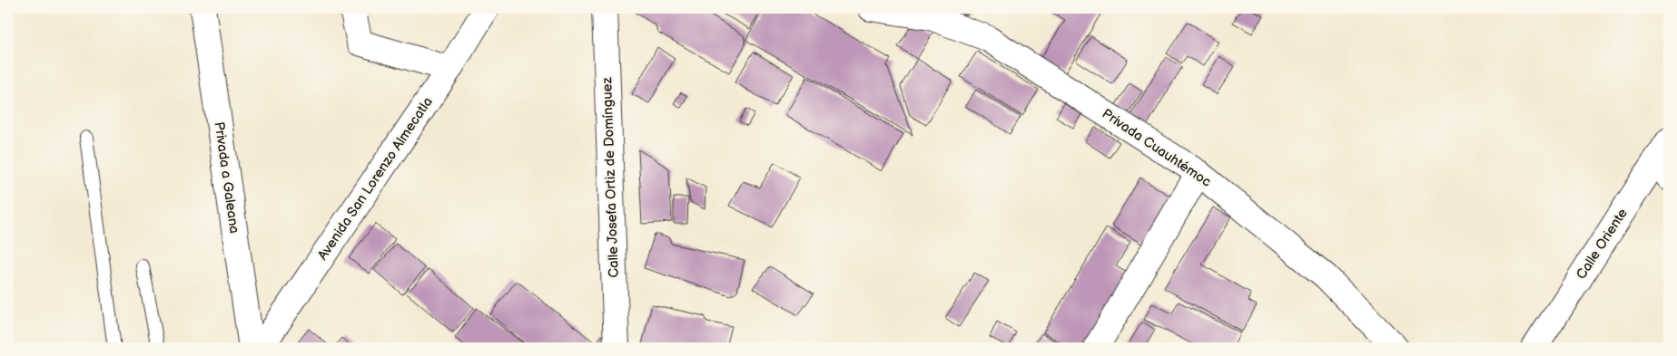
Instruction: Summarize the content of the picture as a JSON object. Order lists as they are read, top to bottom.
{
  "streets": {
    "street": [
      "Privada Cuauhtémoc",
      "Privada a Galeana",
      "Calle Josefa Ortiz de Domínguez",
      "Avenida San Lorenzo Almecatla",
      "Calle Oriente"
    ]
  }
}
